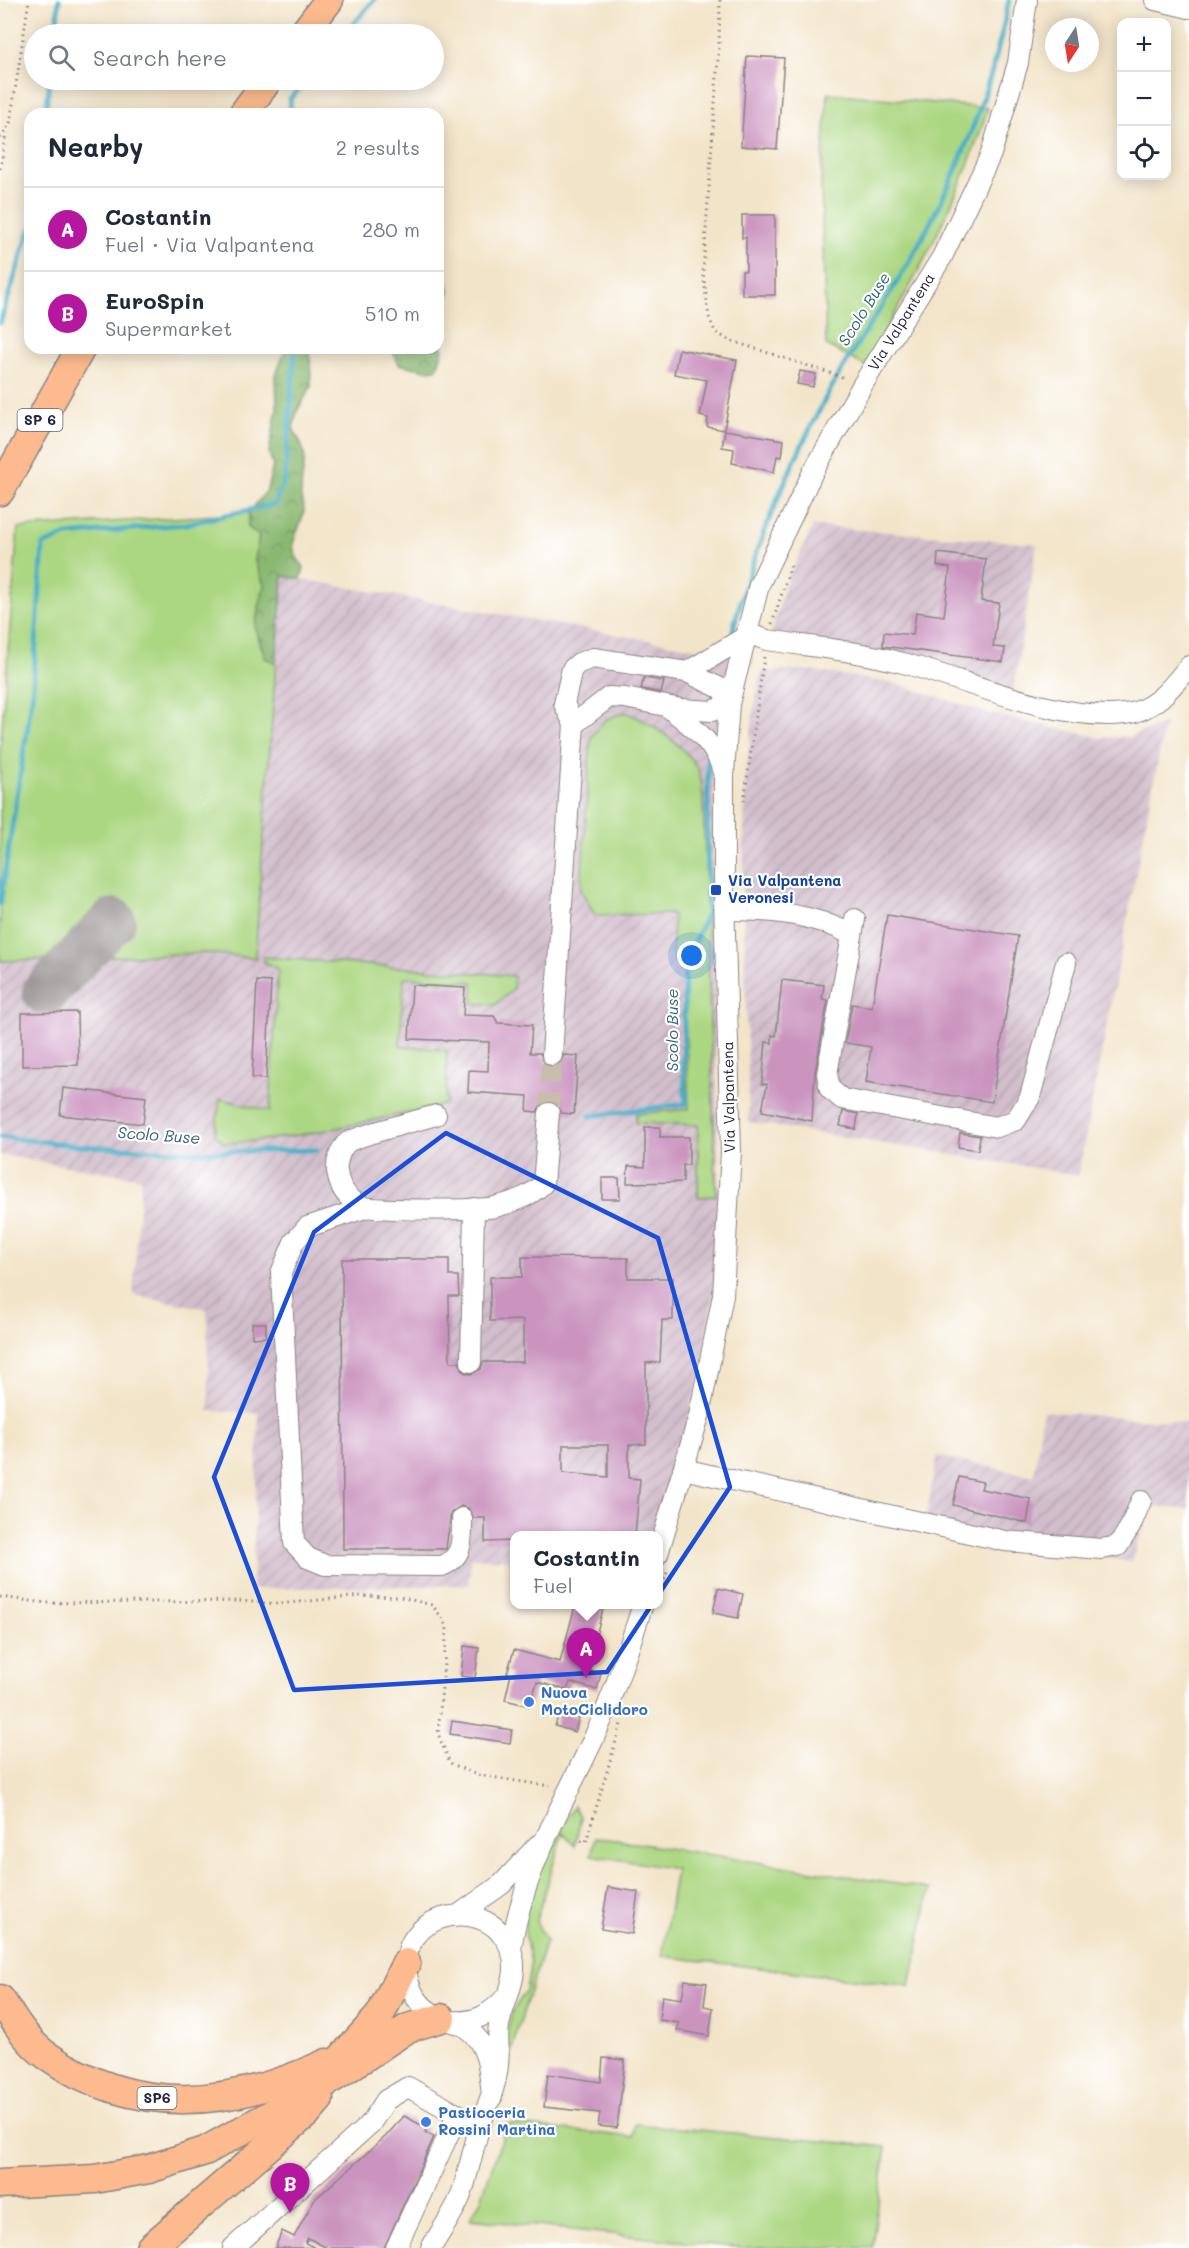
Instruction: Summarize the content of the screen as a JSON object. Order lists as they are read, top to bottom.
{
  "streets": {
    "highway": ["SP 6", "SP6"],
    "street": ["Via Valpantena"]
  },
  "water": ["Scolo Buse"],
  "places": {
    "transit": ["Via Valpantena Veronesi"],
    "other": ["Nuova MotoCiclidoro", "Pasticceria Rossini Martina"]
  },
  "north": "bottom",
  "page": {
    "map_buttons": ["+", "−"],
    "search": "Search here",
    "heading": ["Nearby", "2 results"],
    "list": [
      {
        "mark": "A",
        "name": "Costantin",
        "note": "Fuel · Via Valpantena",
        "value": "280 m"
      },
      {
        "mark": "B",
        "name": "EuroSpin",
        "note": "Supermarket",
        "value": "510 m"
      }
    ],
    "popup": ["Costantin", "Fuel"],
    "pins": ["A", "B"]
  }
}
